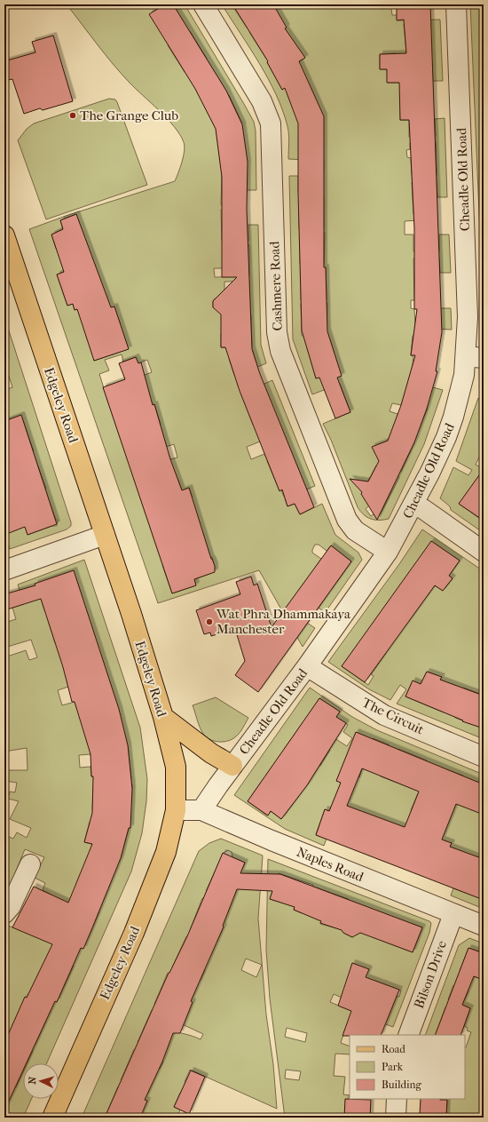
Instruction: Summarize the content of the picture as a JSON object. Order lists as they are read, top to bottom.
{
  "streets": {
    "main road": ["Edgeley Road"],
    "street": [
      "Cheadle Old Road",
      "Cashmere Road",
      "The Circuit",
      "Naples Road",
      "Bilson Drive"
    ]
  },
  "crossings": [
    ["Cheadle Old Road", "Cashmere Road"],
    ["Cheadle Old Road", "The Circuit"],
    ["Cheadle Old Road", "Naples Road"],
    ["Edgeley Road", "Naples Road"],
    ["Naples Road", "Bilson Drive"]
  ],
  "places": ["The Grange Club", "Wat Phra Dhammakaya Manchester"],
  "legend": ["Road", "Park", "Building"],
  "north": "left"
}
